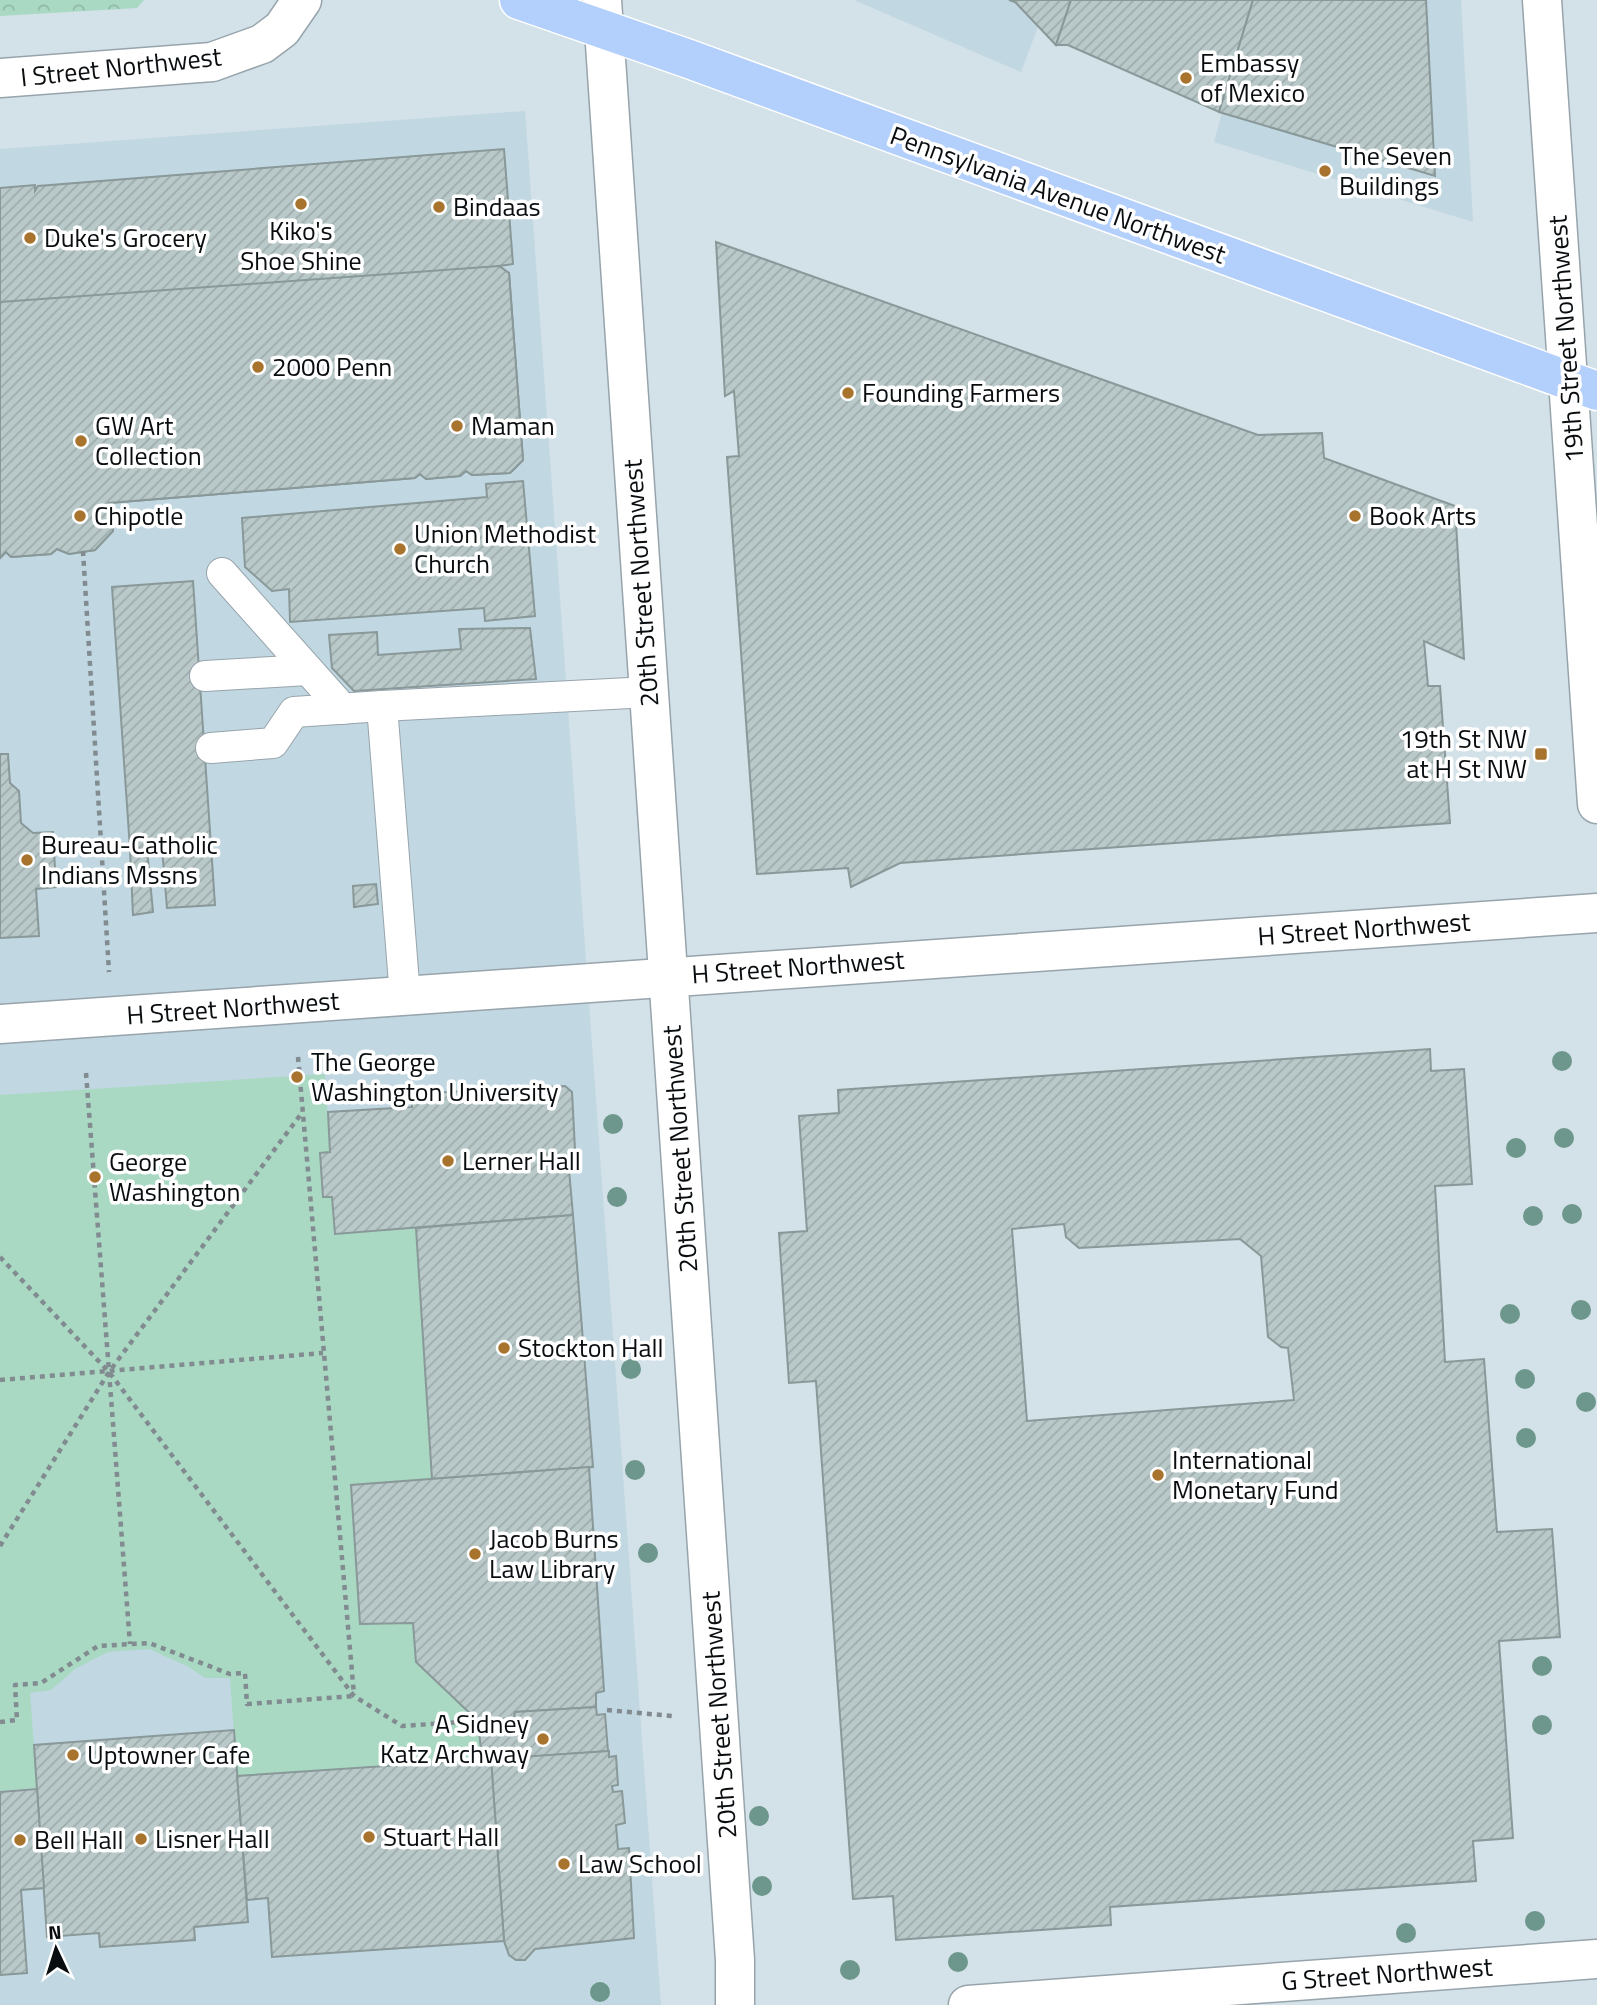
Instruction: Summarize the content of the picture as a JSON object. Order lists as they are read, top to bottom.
{
  "streets": {
    "main road": ["Pennsylvania Avenue Northwest"],
    "street": [
      "I Street Northwest",
      "19th Street Northwest",
      "20th Street Northwest",
      "H Street Northwest",
      "G Street Northwest"
    ]
  },
  "crossings": [
    ["Pennsylvania Avenue Northwest", "19th Street Northwest"],
    ["Pennsylvania Avenue Northwest", "20th Street Northwest"],
    ["20th Street Northwest", "H Street Northwest"]
  ],
  "places": {
    "other": [
      "Embassy of Mexico",
      "The Seven Buildings",
      "Kiko's Shoe Shine",
      "Bindaas",
      "Duke's Grocery",
      "2000 Penn",
      "Founding Farmers",
      "Maman",
      "GW Art Collection",
      "Chipotle",
      "Book Arts",
      "Union Methodist Church",
      "Bureau-Catholic Indians Mssns",
      "The George Washington University",
      "Lerner Hall",
      "George Washington",
      "Stockton Hall",
      "International Monetary Fund",
      "Jacob Burns Law Library",
      "A Sidney Katz Archway",
      "Uptowner Cafe",
      "Stuart Hall",
      "Lisner Hall",
      "Bell Hall",
      "Law School"
    ],
    "transit": ["19th St NW at H St NW"]
  },
  "north": "top"
}
